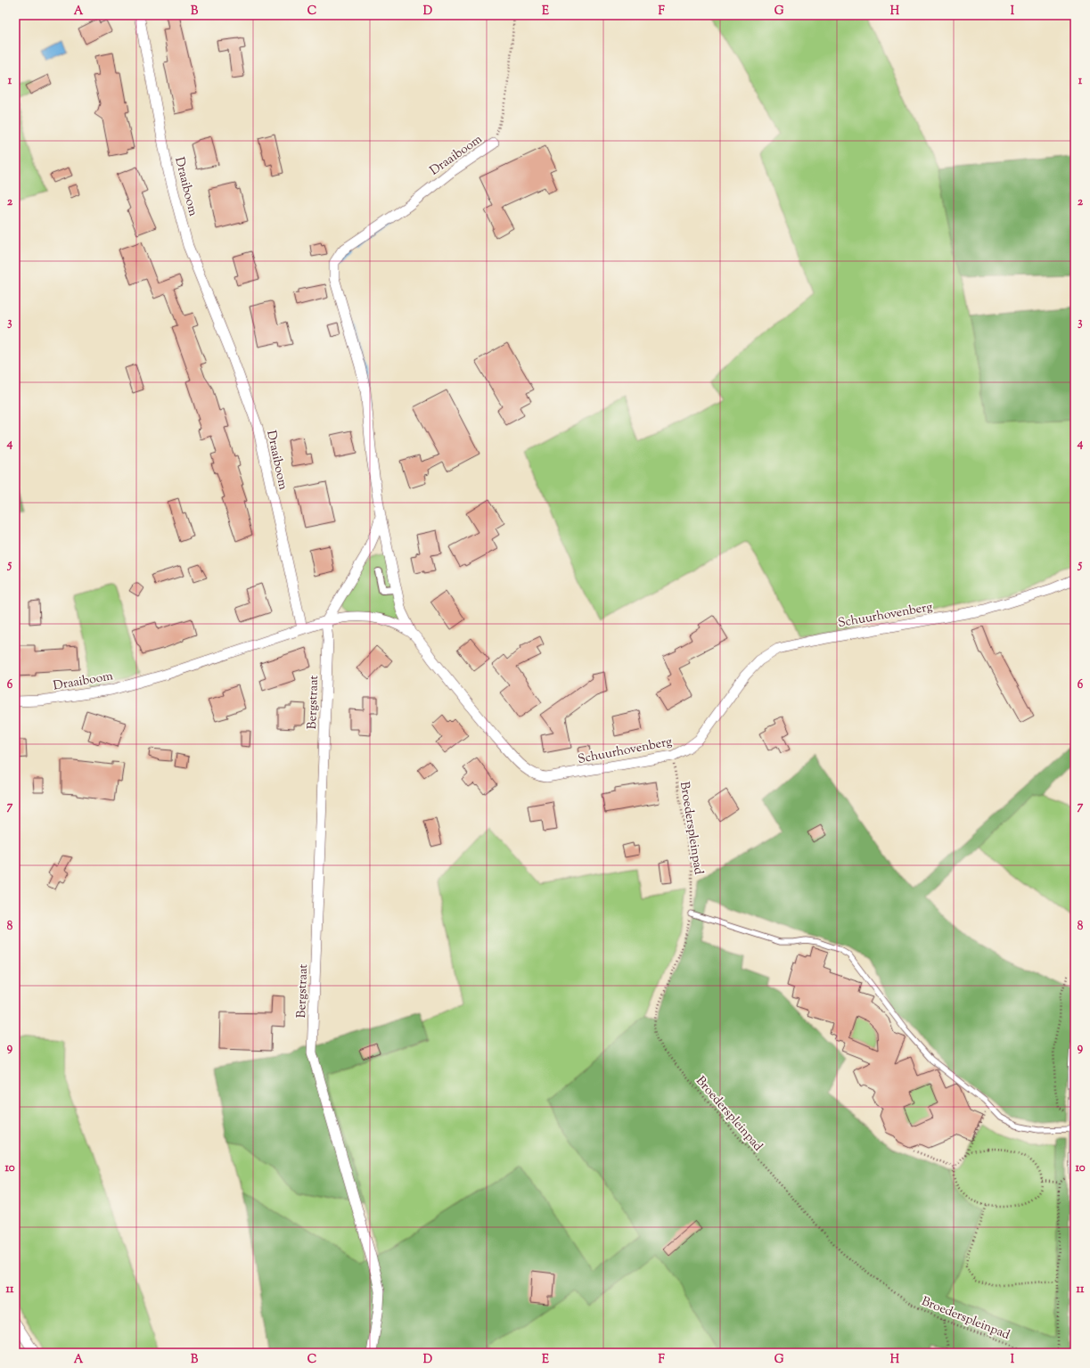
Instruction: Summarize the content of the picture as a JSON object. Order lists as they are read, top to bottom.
{
  "streets": {
    "street": ["Draaiboom", "Schuurhovenberg", "Bergstraat"],
    "path": ["Broederspleinpad"]
  },
  "crossings": [
    ["Draaiboom", "Schuurhovenberg"],
    ["Draaiboom", "Bergstraat"],
    ["Schuurhovenberg", "Bergstraat"],
    ["Schuurhovenberg", "Broederspleinpad"]
  ],
  "grid": {
    "columns": [
      "A",
      "B",
      "C",
      "D",
      "E",
      "F",
      "G",
      "H",
      "I"
    ],
    "rows": [
      "1",
      "2",
      "3",
      "4",
      "5",
      "6",
      "7",
      "8",
      "9",
      "10",
      "11"
    ]
  }
}
